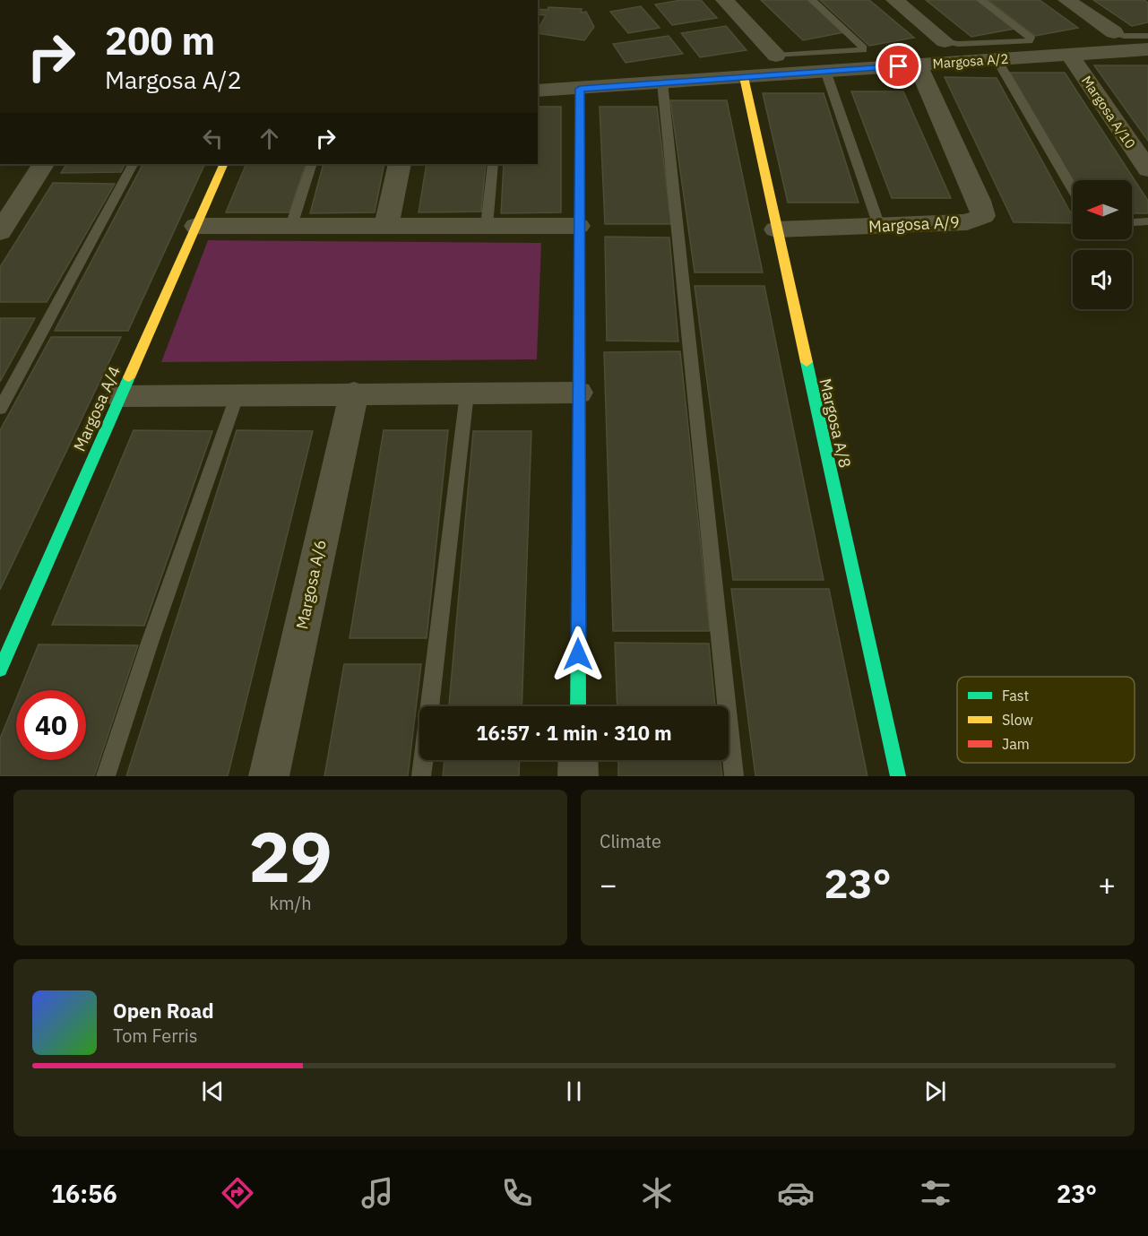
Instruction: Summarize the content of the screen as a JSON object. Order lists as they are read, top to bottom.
{
  "streets": {
    "street": [
      "Margosa A/2",
      "Margosa A/10",
      "Margosa A/9",
      "Margosa A/4",
      "Margosa A/8",
      "Margosa A/6"
    ]
  },
  "crossings": [
    ["Margosa A/2", "Margosa A/10"],
    ["Margosa A/2", "Margosa A/9"],
    ["Margosa A/2", "Margosa A/8"],
    ["Margosa A/9", "Margosa A/8"]
  ],
  "legend": ["Fast", "Slow", "Jam"],
  "north": "left",
  "page": {
    "turn": ["200 m", "Margosa A/2"],
    "limit": "40",
    "trip": "16:57 · 1 min · 310 m",
    "tile": [
      ["29", "km/h"],
      "Climate"
    ],
    "heat": ["−", "23°", "+"],
    "song": ["Open Road", "Tom Ferris"],
    "tabs": ["16:56", "23°"]
  }
}
